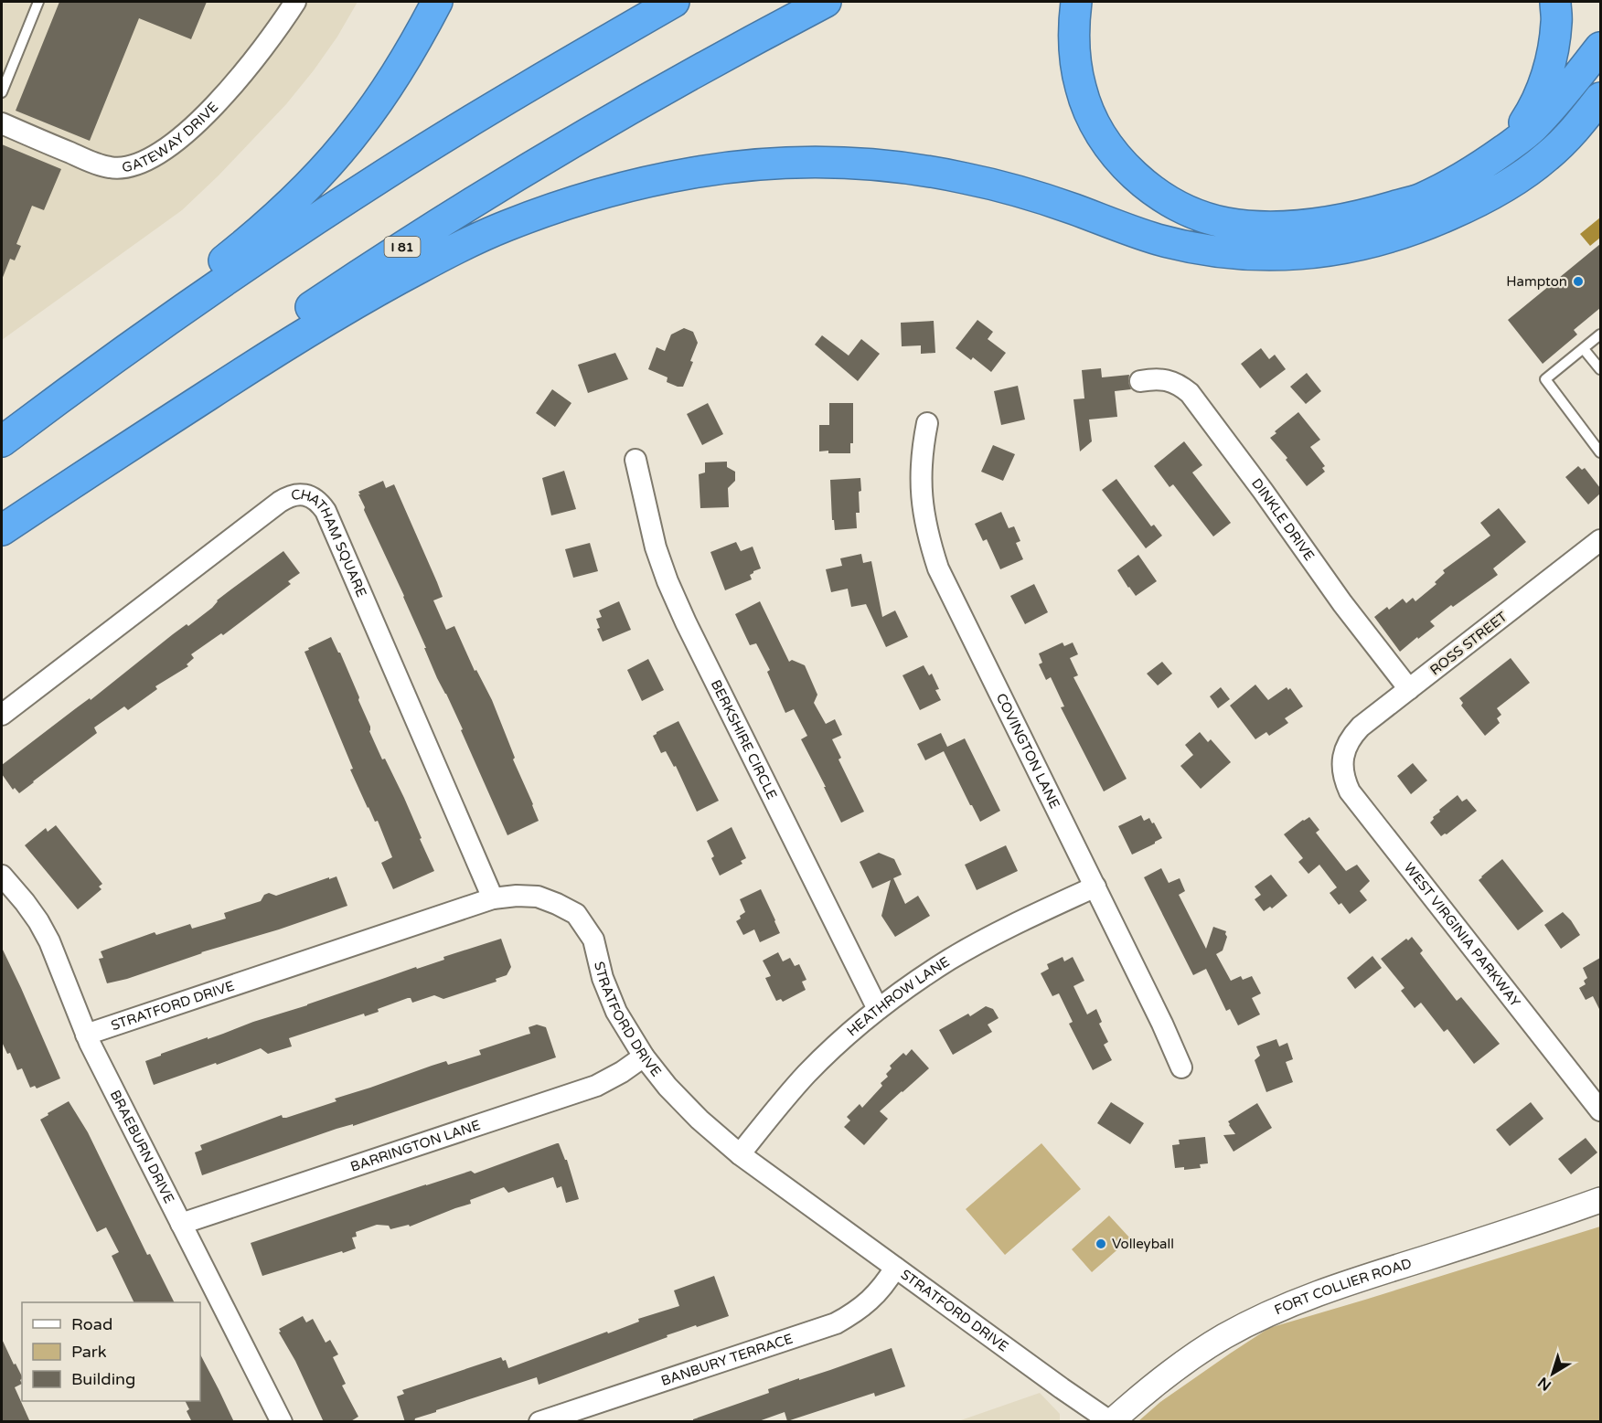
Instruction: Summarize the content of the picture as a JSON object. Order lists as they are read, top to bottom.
{
  "streets": {
    "highway": ["I 81"],
    "street": [
      "GATEWAY DRIVE",
      "DINKLE DRIVE",
      "CHATHAM SQUARE",
      "ROSS STREET",
      "BERKSHIRE CIRCLE",
      "COVINGTON LANE",
      "WEST VIRGINIA PARKWAY",
      "HEATHROW LANE",
      "STRATFORD DRIVE",
      "BARRINGTON LANE",
      "BRAEBURN DRIVE",
      "FORT COLLIER ROAD",
      "BANBURY TERRACE"
    ]
  },
  "crossings": [
    ["DINKLE DRIVE", "ROSS STREET"],
    ["CHATHAM SQUARE", "STRATFORD DRIVE"],
    ["ROSS STREET", "WEST VIRGINIA PARKWAY"],
    ["BERKSHIRE CIRCLE", "HEATHROW LANE"],
    ["COVINGTON LANE", "HEATHROW LANE"],
    ["HEATHROW LANE", "STRATFORD DRIVE"],
    ["STRATFORD DRIVE", "BARRINGTON LANE"],
    ["STRATFORD DRIVE", "BRAEBURN DRIVE"],
    ["STRATFORD DRIVE", "FORT COLLIER ROAD"],
    ["STRATFORD DRIVE", "BANBURY TERRACE"],
    ["BARRINGTON LANE", "BRAEBURN DRIVE"]
  ],
  "places": ["Hampton", "Volleyball"],
  "legend": ["Road", "Park", "Building"],
  "north": "bottom left"
}
